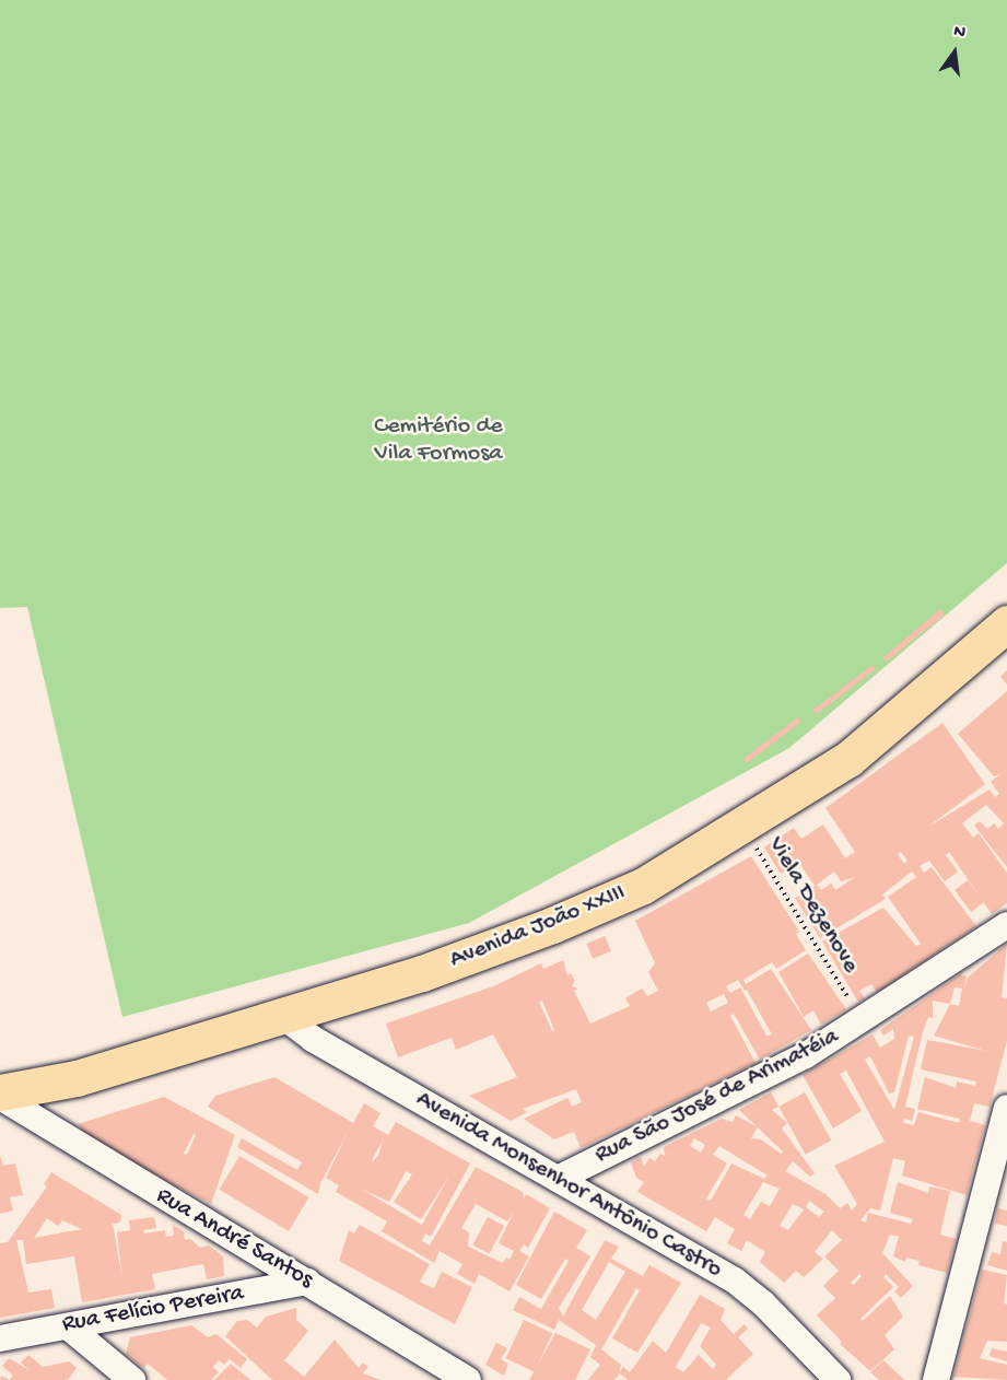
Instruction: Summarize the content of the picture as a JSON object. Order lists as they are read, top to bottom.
{
  "streets": {
    "main road": ["Avenida João XXIII"],
    "street": [
      "Rua São José de Arimatéia",
      "Avenida Monsenhor Antônio Castro",
      "Rua André Santos",
      "Rua Felício Pereira"
    ],
    "path": ["Viela Dezenove"]
  },
  "crossings": [
    ["Viela Dezenove", "Avenida João XXIII"],
    ["Avenida João XXIII", "Avenida Monsenhor Antônio Castro"],
    ["Avenida João XXIII", "Rua André Santos"],
    ["Rua São José de Arimatéia", "Avenida Monsenhor Antônio Castro"],
    ["Rua André Santos", "Rua Felício Pereira"]
  ],
  "parks": ["Cemitério de Vila Formosa"],
  "north": "top"
}
